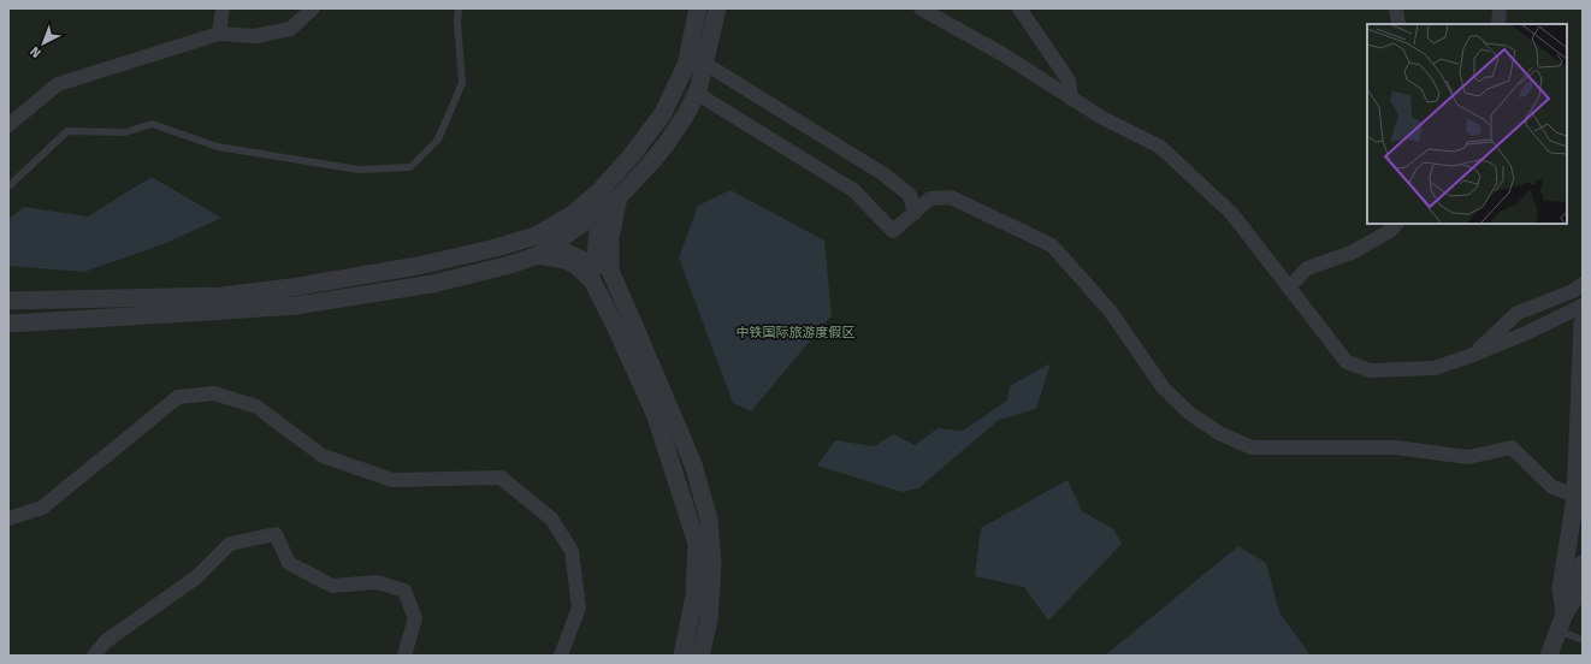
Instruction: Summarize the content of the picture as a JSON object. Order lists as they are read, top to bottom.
{
  "parks": ["中铁国际旅游度假区"],
  "north": "bottom left"
}
